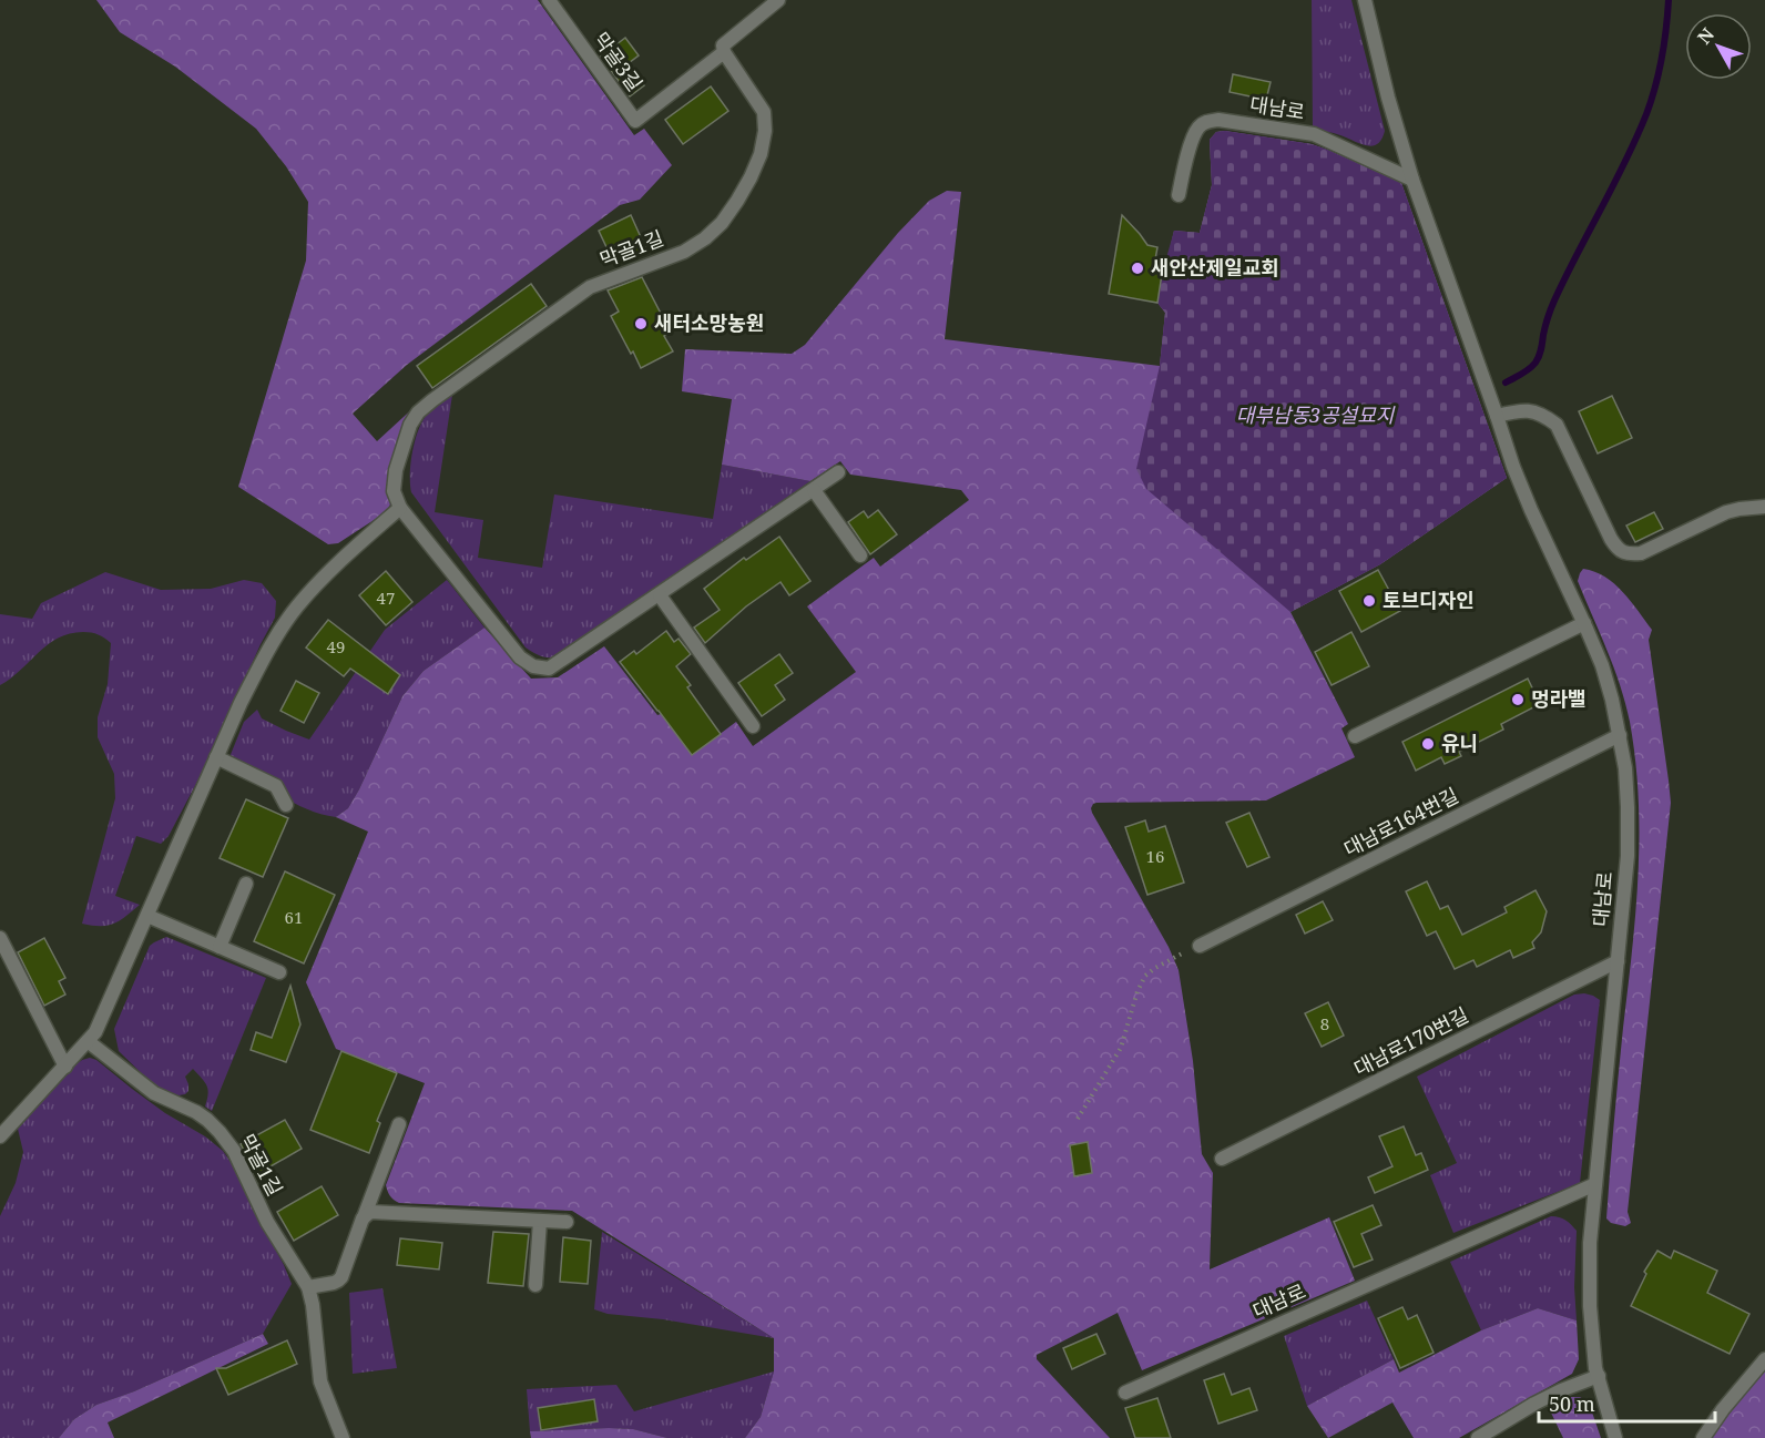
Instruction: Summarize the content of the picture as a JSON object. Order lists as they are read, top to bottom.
{
  "streets": {
    "street": [
      "막골3길",
      "대남로",
      "막골1길",
      "대남로164번길",
      "대남로170번길"
    ]
  },
  "crossings": [
    ["막골3길", "막골1길"],
    ["대남로", "대남로164번길"],
    ["대남로", "대남로170번길"]
  ],
  "parks": ["대부남동3공설묘지"],
  "places": [
    "새안산제일교회",
    "새터소망농원",
    "토브디자인",
    "멍라밸",
    "유니"
  ],
  "house_numbers": [
    "47",
    "49",
    "16",
    "61",
    "8"
  ],
  "scale_bar": "50 m",
  "north": "top left"
}
